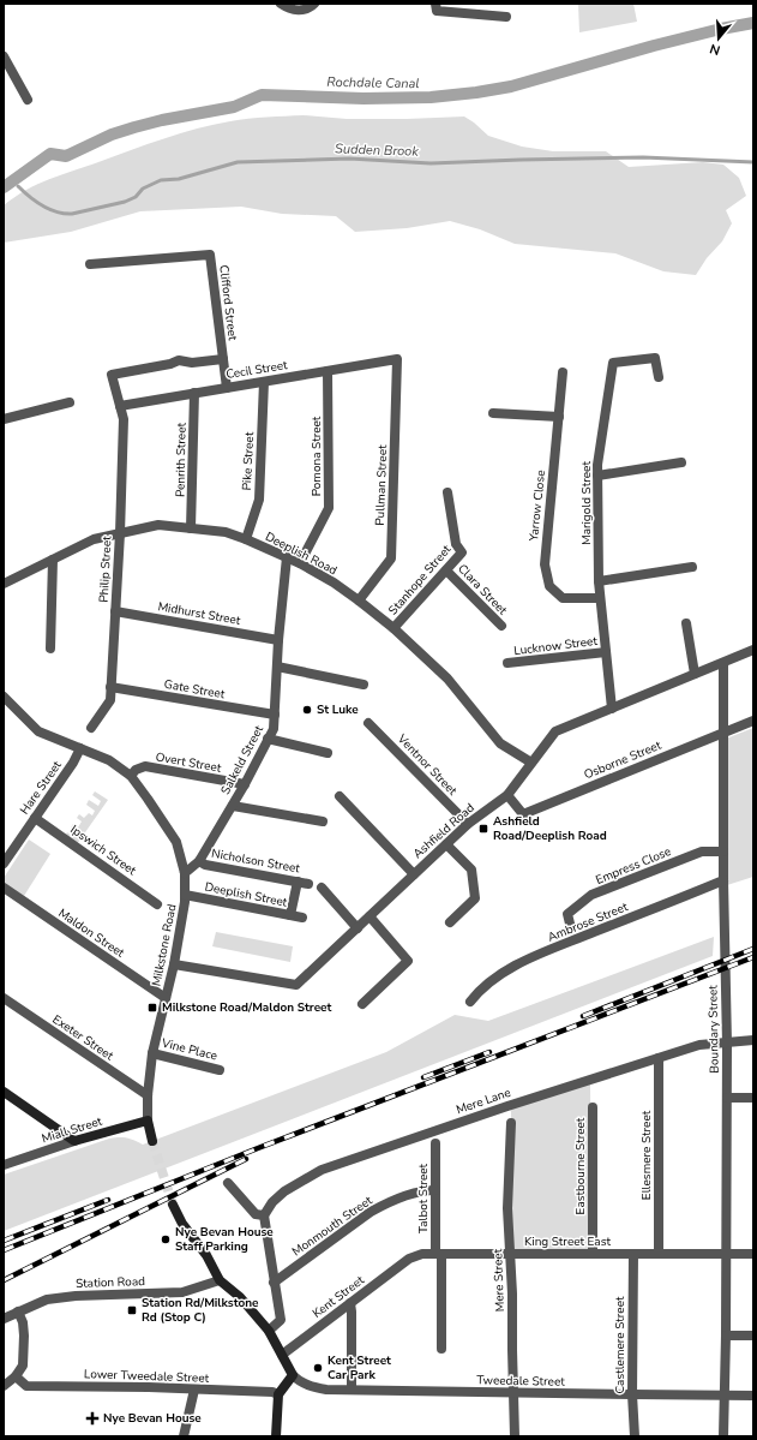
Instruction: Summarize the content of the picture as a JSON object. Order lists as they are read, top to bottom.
{
  "streets": {
    "main road": ["Milkstone Road", "Miall Street"],
    "street": [
      "Clifford Street",
      "Cecil Street",
      "Pomona Street",
      "Penrith Street",
      "Pike Street",
      "Pullman Street",
      "Marigold Street",
      "Yarrow Close",
      "Deeplish Road",
      "Philip Street",
      "Stanhope Street",
      "Clara Street",
      "Midhurst Street",
      "Lucknow Street",
      "Gate Street",
      "Salkeld Street",
      "Osborne Street",
      "Overt Street",
      "Ventnor Street",
      "Hare Street",
      "Ashfield Road",
      "Ipswich Street",
      "Nicholson Street",
      "Empress Close",
      "Deeplish Street",
      "Ambrose Street",
      "Maldon Street",
      "Boundary Street",
      "Exeter Street",
      "Vine Place",
      "Mere Lane",
      "Ellesmere Street",
      "Eastbourne Street",
      "Talbot Street",
      "Monmouth Street",
      "King Street East",
      "Mere Street",
      "Station Road",
      "Kent Street",
      "Castlemere Street",
      "Lower Tweedale Street",
      "Tweedale Street"
    ]
  },
  "crossings": [
    ["Clifford Street", "Cecil Street"],
    ["Clifford Street", "Philip Street"],
    ["Cecil Street", "Pomona Street"],
    ["Cecil Street", "Penrith Street"],
    ["Cecil Street", "Pike Street"],
    ["Cecil Street", "Pullman Street"],
    ["Cecil Street", "Philip Street"],
    ["Pomona Street", "Deeplish Road"],
    ["Penrith Street", "Deeplish Road"],
    ["Pike Street", "Deeplish Road"],
    ["Pullman Street", "Deeplish Road"],
    ["Marigold Street", "Yarrow Close"],
    ["Marigold Street", "Lucknow Street"],
    ["Marigold Street", "Ashfield Road"],
    ["Deeplish Road", "Philip Street"],
    ["Deeplish Road", "Stanhope Street"],
    ["Deeplish Road", "Salkeld Street"],
    ["Deeplish Road", "Ashfield Road"],
    ["Philip Street", "Midhurst Street"],
    ["Philip Street", "Gate Street"],
    ["Stanhope Street", "Clara Street"],
    ["Midhurst Street", "Salkeld Street"],
    ["Gate Street", "Salkeld Street"],
    ["Salkeld Street", "Overt Street"],
    ["Salkeld Street", "Nicholson Street"],
    ["Salkeld Street", "Milkstone Road"],
    ["Osborne Street", "Ashfield Road"],
    ["Osborne Street", "Boundary Street"],
    ["Overt Street", "Milkstone Road"],
    ["Ventnor Street", "Ashfield Road"],
    ["Hare Street", "Ipswich Street"],
    ["Hare Street", "Milkstone Road"],
    ["Ashfield Road", "Milkstone Road"],
    ["Ashfield Road", "Boundary Street"],
    ["Empress Close", "Boundary Street"],
    ["Deeplish Street", "Milkstone Road"],
    ["Ambrose Street", "Boundary Street"],
    ["Maldon Street", "Milkstone Road"],
    ["Milkstone Road", "Exeter Street"],
    ["Milkstone Road", "Vine Place"],
    ["Milkstone Road", "Miall Street"],
    ["Boundary Street", "Mere Lane"],
    ["Boundary Street", "King Street East"],
    ["Boundary Street", "Tweedale Street"],
    ["Mere Lane", "Ellesmere Street"],
    ["Ellesmere Street", "King Street East"],
    ["Eastbourne Street", "King Street East"],
    ["Talbot Street", "Monmouth Street"],
    ["Talbot Street", "King Street East"],
    ["King Street East", "Mere Street"],
    ["King Street East", "Kent Street"],
    ["King Street East", "Castlemere Street"],
    ["Mere Street", "Tweedale Street"],
    ["Castlemere Street", "Tweedale Street"]
  ],
  "water": ["Rochdale Canal", "Sudden Brook"],
  "places": {
    "other": ["St Luke", "Nye Bevan House Staff Parking", "Kent Street Car Park"],
    "transit": ["Ashfield Road/Deeplish Road", "Milkstone Road/Maldon Street", "Station Rd/Milkstone Rd (Stop C)"],
    "health": ["Nye Bevan House"]
  },
  "north": "bottom"
}
